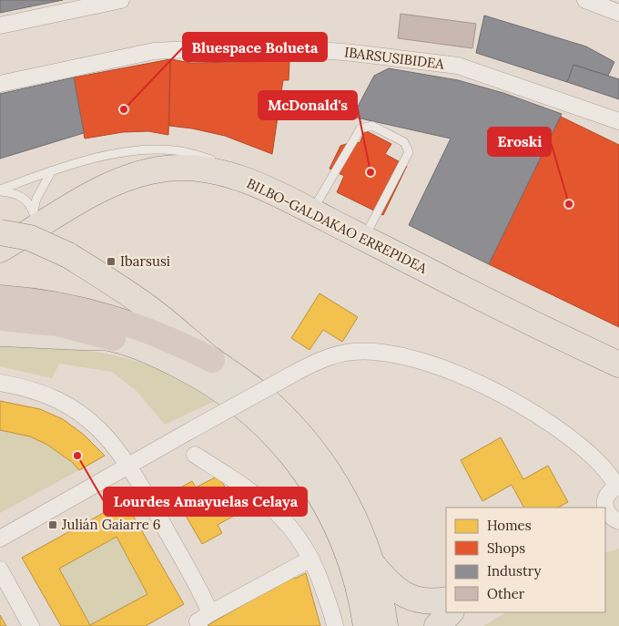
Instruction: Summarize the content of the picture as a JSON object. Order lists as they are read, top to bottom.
{
  "streets": {
    "main road": ["BILBO-GALDAKAO ERREPIDEA"],
    "street": ["IBARSUSIBIDEA"]
  },
  "places": {
    "other": [
      "Bluespace Bolueta",
      "McDonald's",
      "Eroski",
      "Lourdes Amayuelas Celaya"
    ],
    "transit": ["Ibarsusi", "Julián Gaiarre 6"]
  },
  "legend": [
    "Homes",
    "Shops",
    "Industry",
    "Other"
  ]
}
